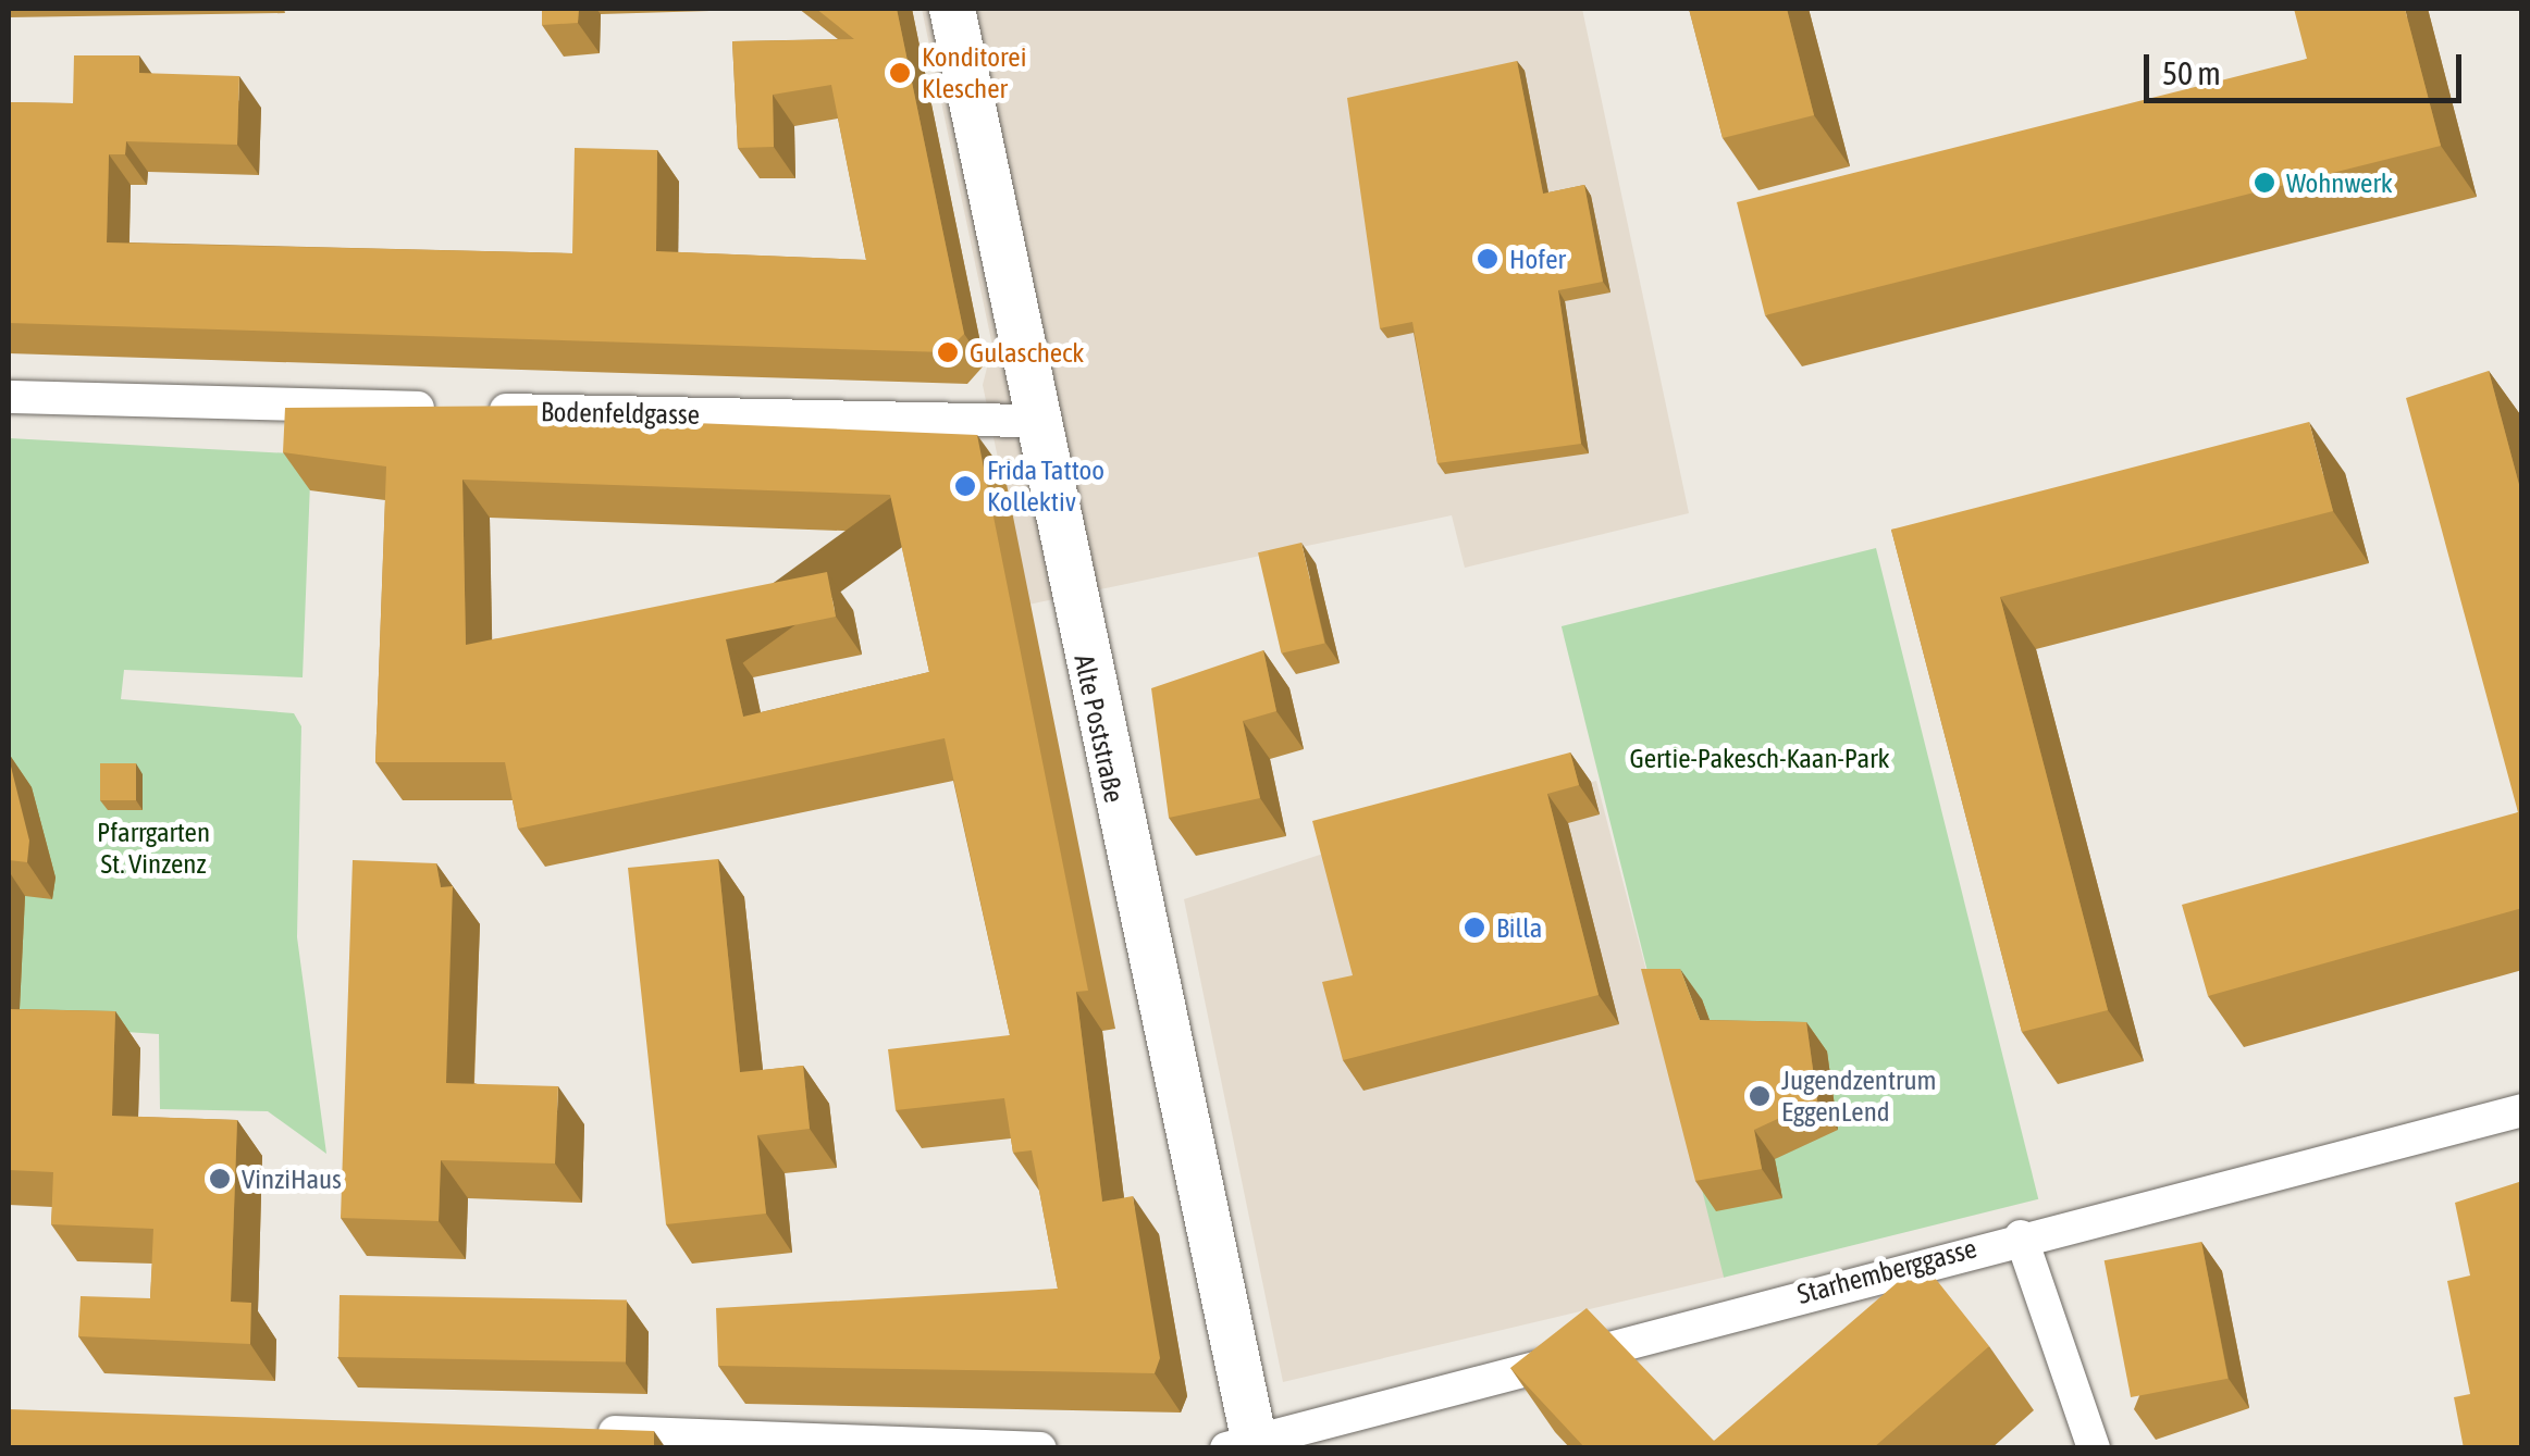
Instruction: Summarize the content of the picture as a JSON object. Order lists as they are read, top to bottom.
{
  "streets": {
    "main road": ["Alte Poststraße"],
    "street": ["Bodenfeldgasse", "Starhemberggasse"]
  },
  "crossings": [
    ["Bodenfeldgasse", "Alte Poststraße"],
    ["Alte Poststraße", "Starhemberggasse"]
  ],
  "parks": ["Gertie-Pakesch-Kaan-Park", "Pfarrgarten St. Vinzenz"],
  "places": [
    "Konditorei Klescher",
    "Wohnwerk",
    "Hofer",
    "Gulascheck",
    "Frida Tattoo Kollektiv",
    "Billa",
    "Jugendzentrum EggenLend",
    "VinziHaus"
  ],
  "scale_bar": "50 m"
}
